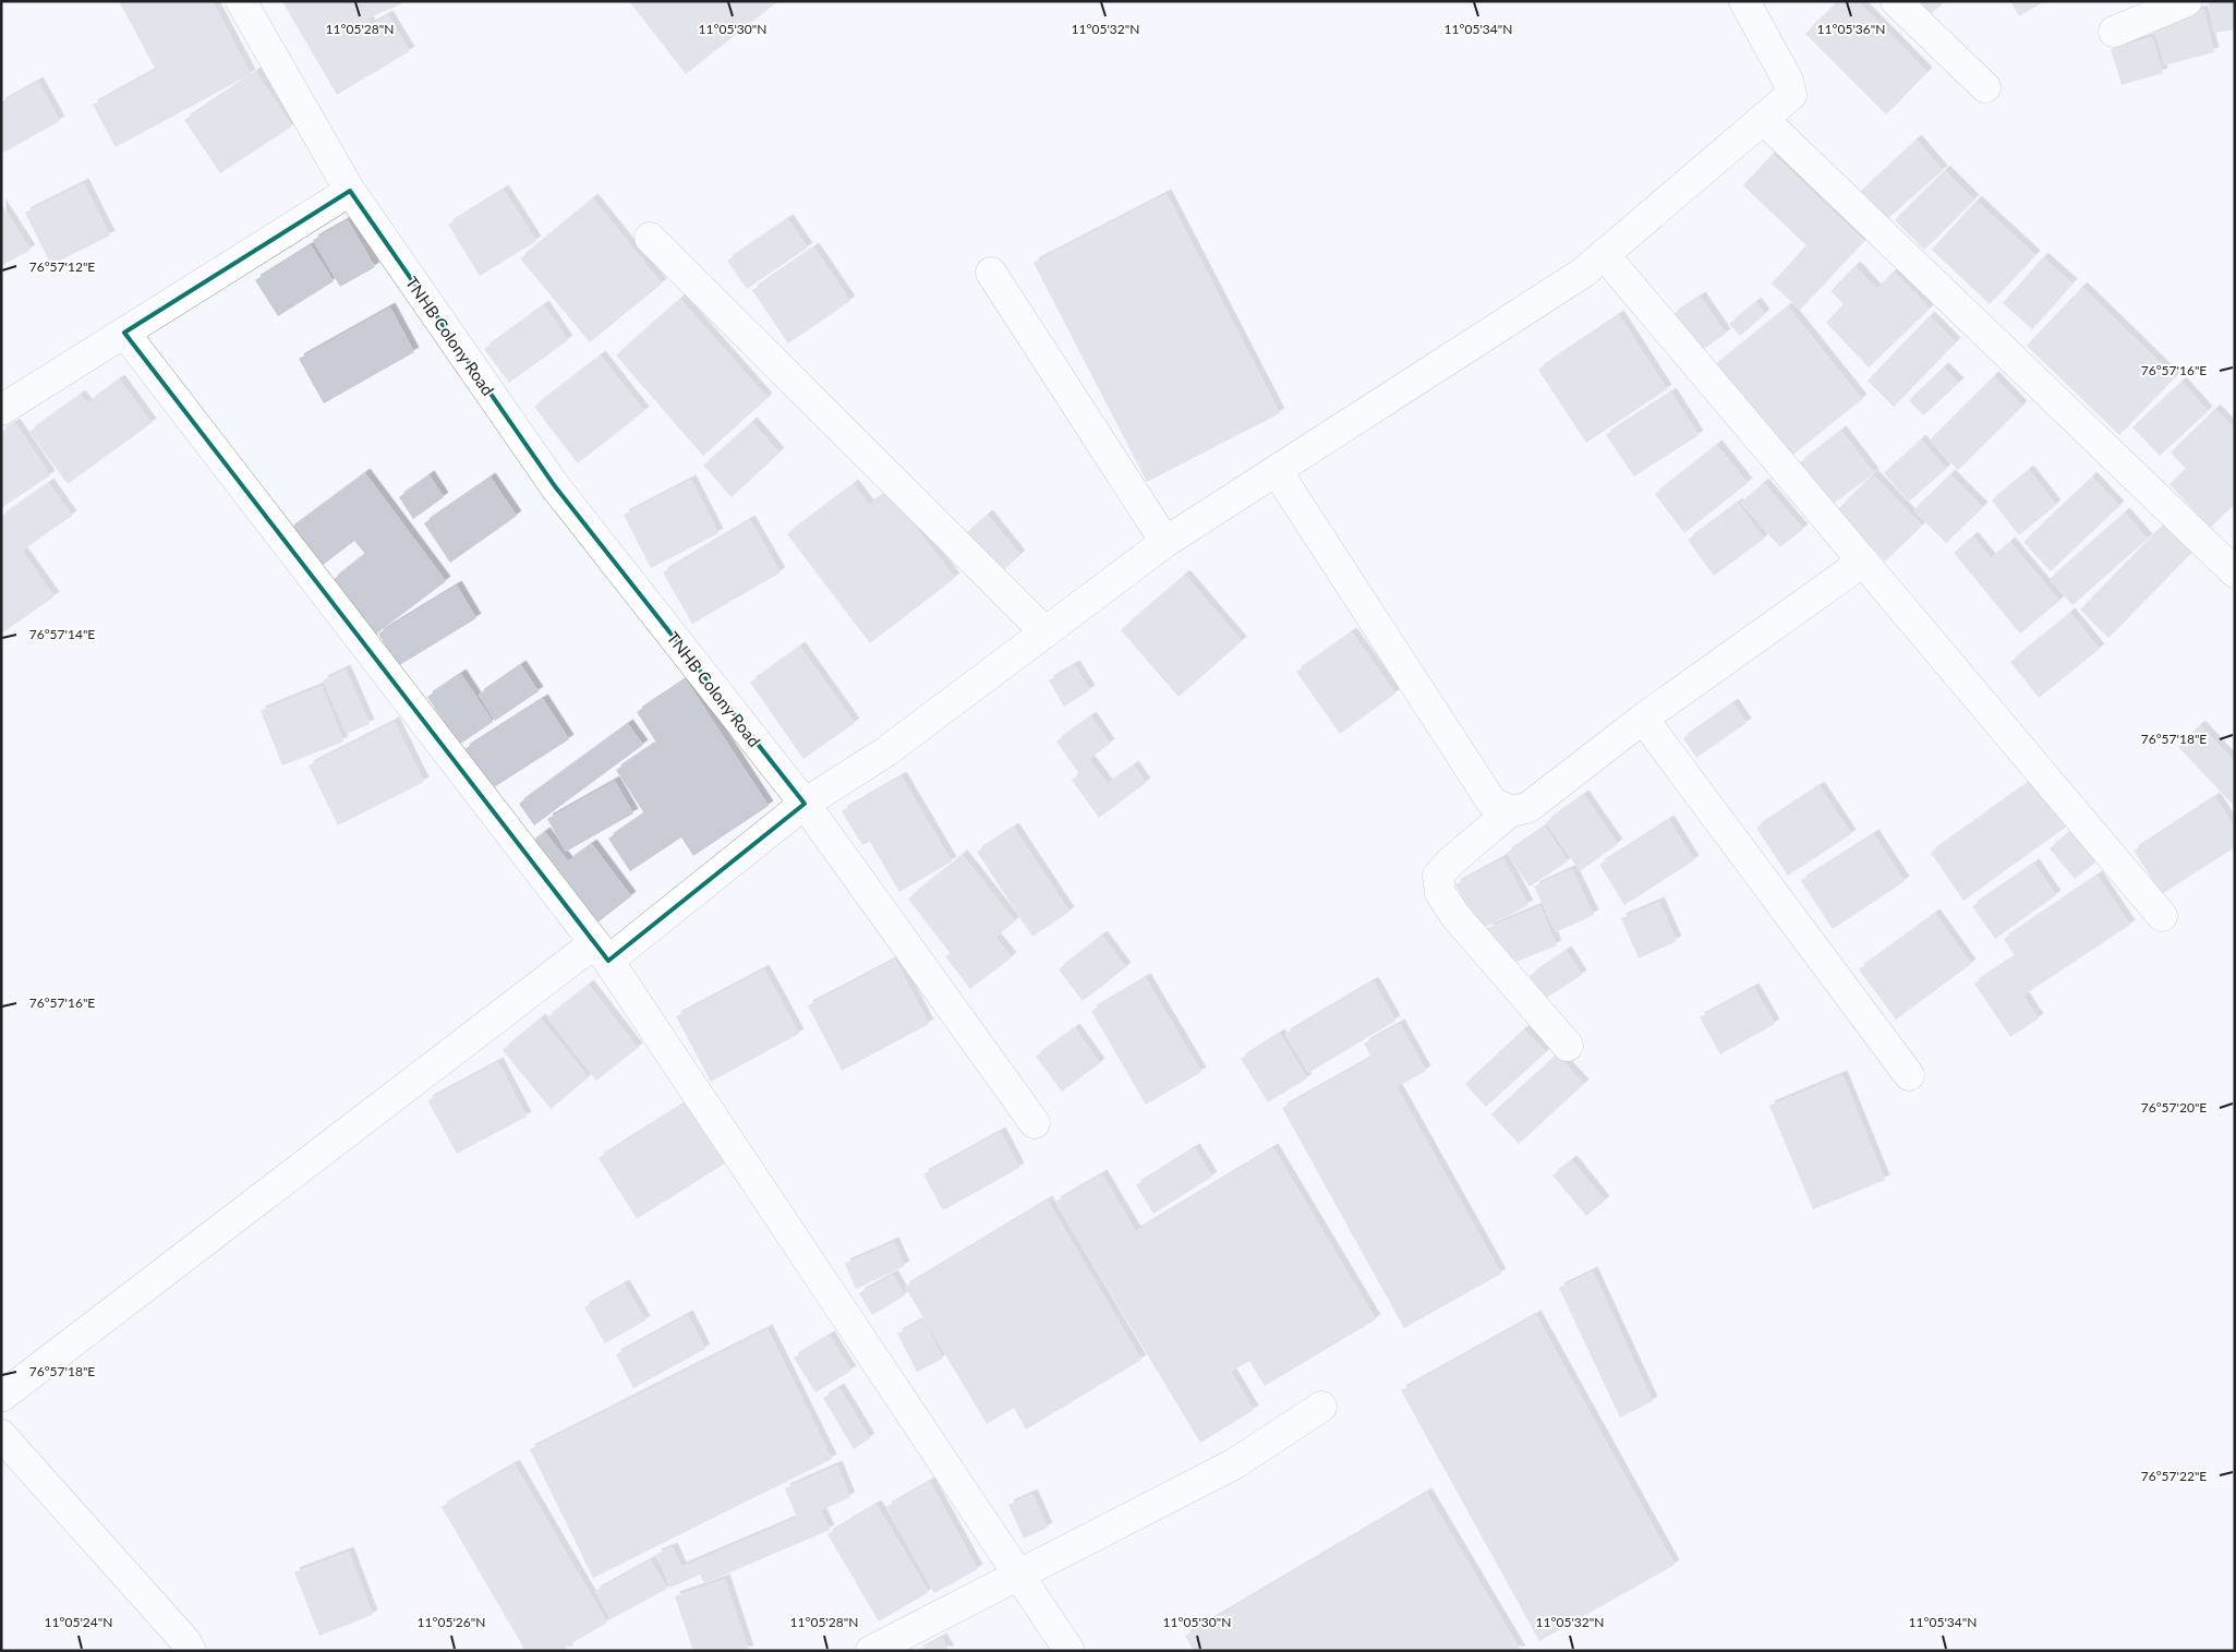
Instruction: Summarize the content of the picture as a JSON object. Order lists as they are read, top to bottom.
{
  "streets": {
    "street": ["TNHB Colony Road"]
  },
  "coordinates": [
    "11°05'28\"N",
    "11°05'30\"N",
    "11°05'32\"N",
    "11°05'34\"N",
    "11°05'36\"N",
    "76°57'12\"E",
    "76°57'16\"E",
    "76°57'14\"E",
    "76°57'18\"E",
    "76°57'20\"E",
    "76°57'22\"E",
    "11°05'24\"N",
    "11°05'26\"N"
  ]
}
